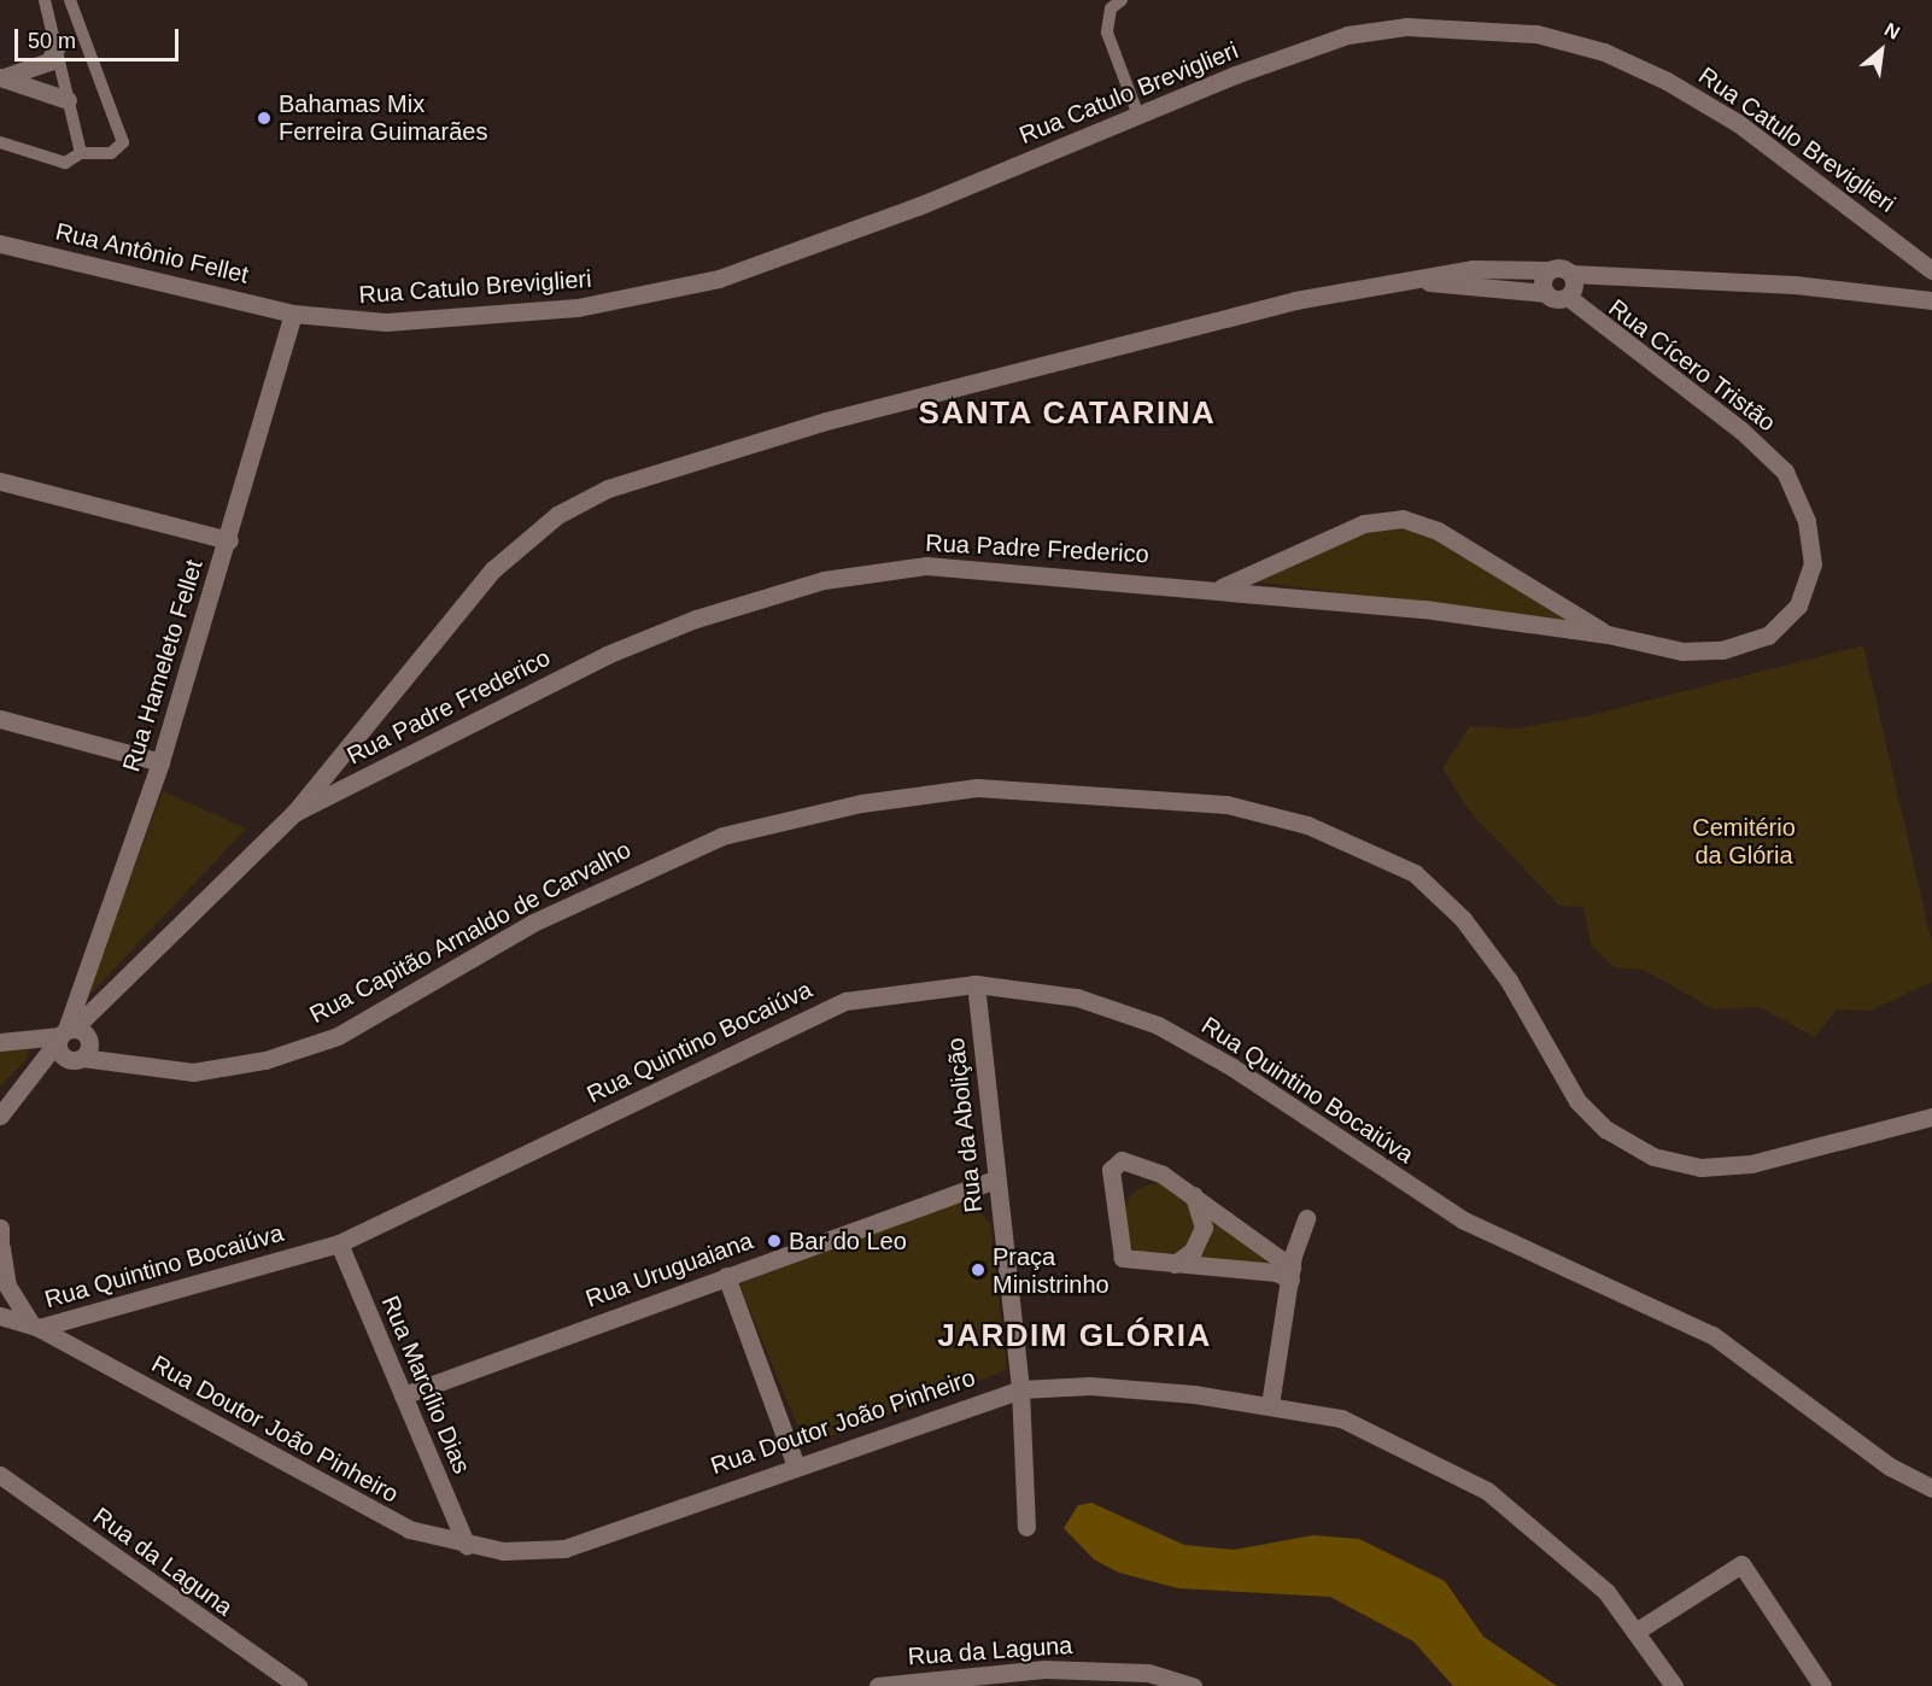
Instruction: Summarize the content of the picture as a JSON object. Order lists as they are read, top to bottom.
{
  "streets": {
    "street": [
      "Rua Catulo Breviglieri",
      "Rua Antônio Fellet",
      "Rua Cícero Tristão",
      "Rua Padre Frederico",
      "Rua Hameleto Fellet",
      "Rua Capitão Arnaldo de Carvalho",
      "Rua Quintino Bocaiúva",
      "Rua da Abolição",
      "Rua Uruguaiana",
      "Rua Marcílio Dias",
      "Rua Doutor João Pinheiro",
      "Rua da Laguna"
    ]
  },
  "crossings": [
    ["Rua Catulo Breviglieri", "Rua Antônio Fellet"],
    ["Rua Catulo Breviglieri", "Rua Hameleto Fellet"],
    ["Rua Antônio Fellet", "Rua Hameleto Fellet"],
    ["Rua Cícero Tristão", "Rua Padre Frederico"],
    ["Rua Quintino Bocaiúva", "Rua da Abolição"],
    ["Rua Quintino Bocaiúva", "Rua Marcílio Dias"],
    ["Rua Quintino Bocaiúva", "Rua Doutor João Pinheiro"],
    ["Rua da Abolição", "Rua Uruguaiana"],
    ["Rua da Abolição", "Rua Doutor João Pinheiro"],
    ["Rua Uruguaiana", "Rua Marcílio Dias"],
    ["Rua Marcílio Dias", "Rua Doutor João Pinheiro"]
  ],
  "districts": ["SANTA CATARINA", "JARDIM GLÓRIA"],
  "parks": ["Cemitério da Glória"],
  "places": ["Bahamas Mix Ferreira Guimarães", "Bar do Leo", "Praça Ministrinho"],
  "scale_bar": "50 m",
  "north": "top right"
}
